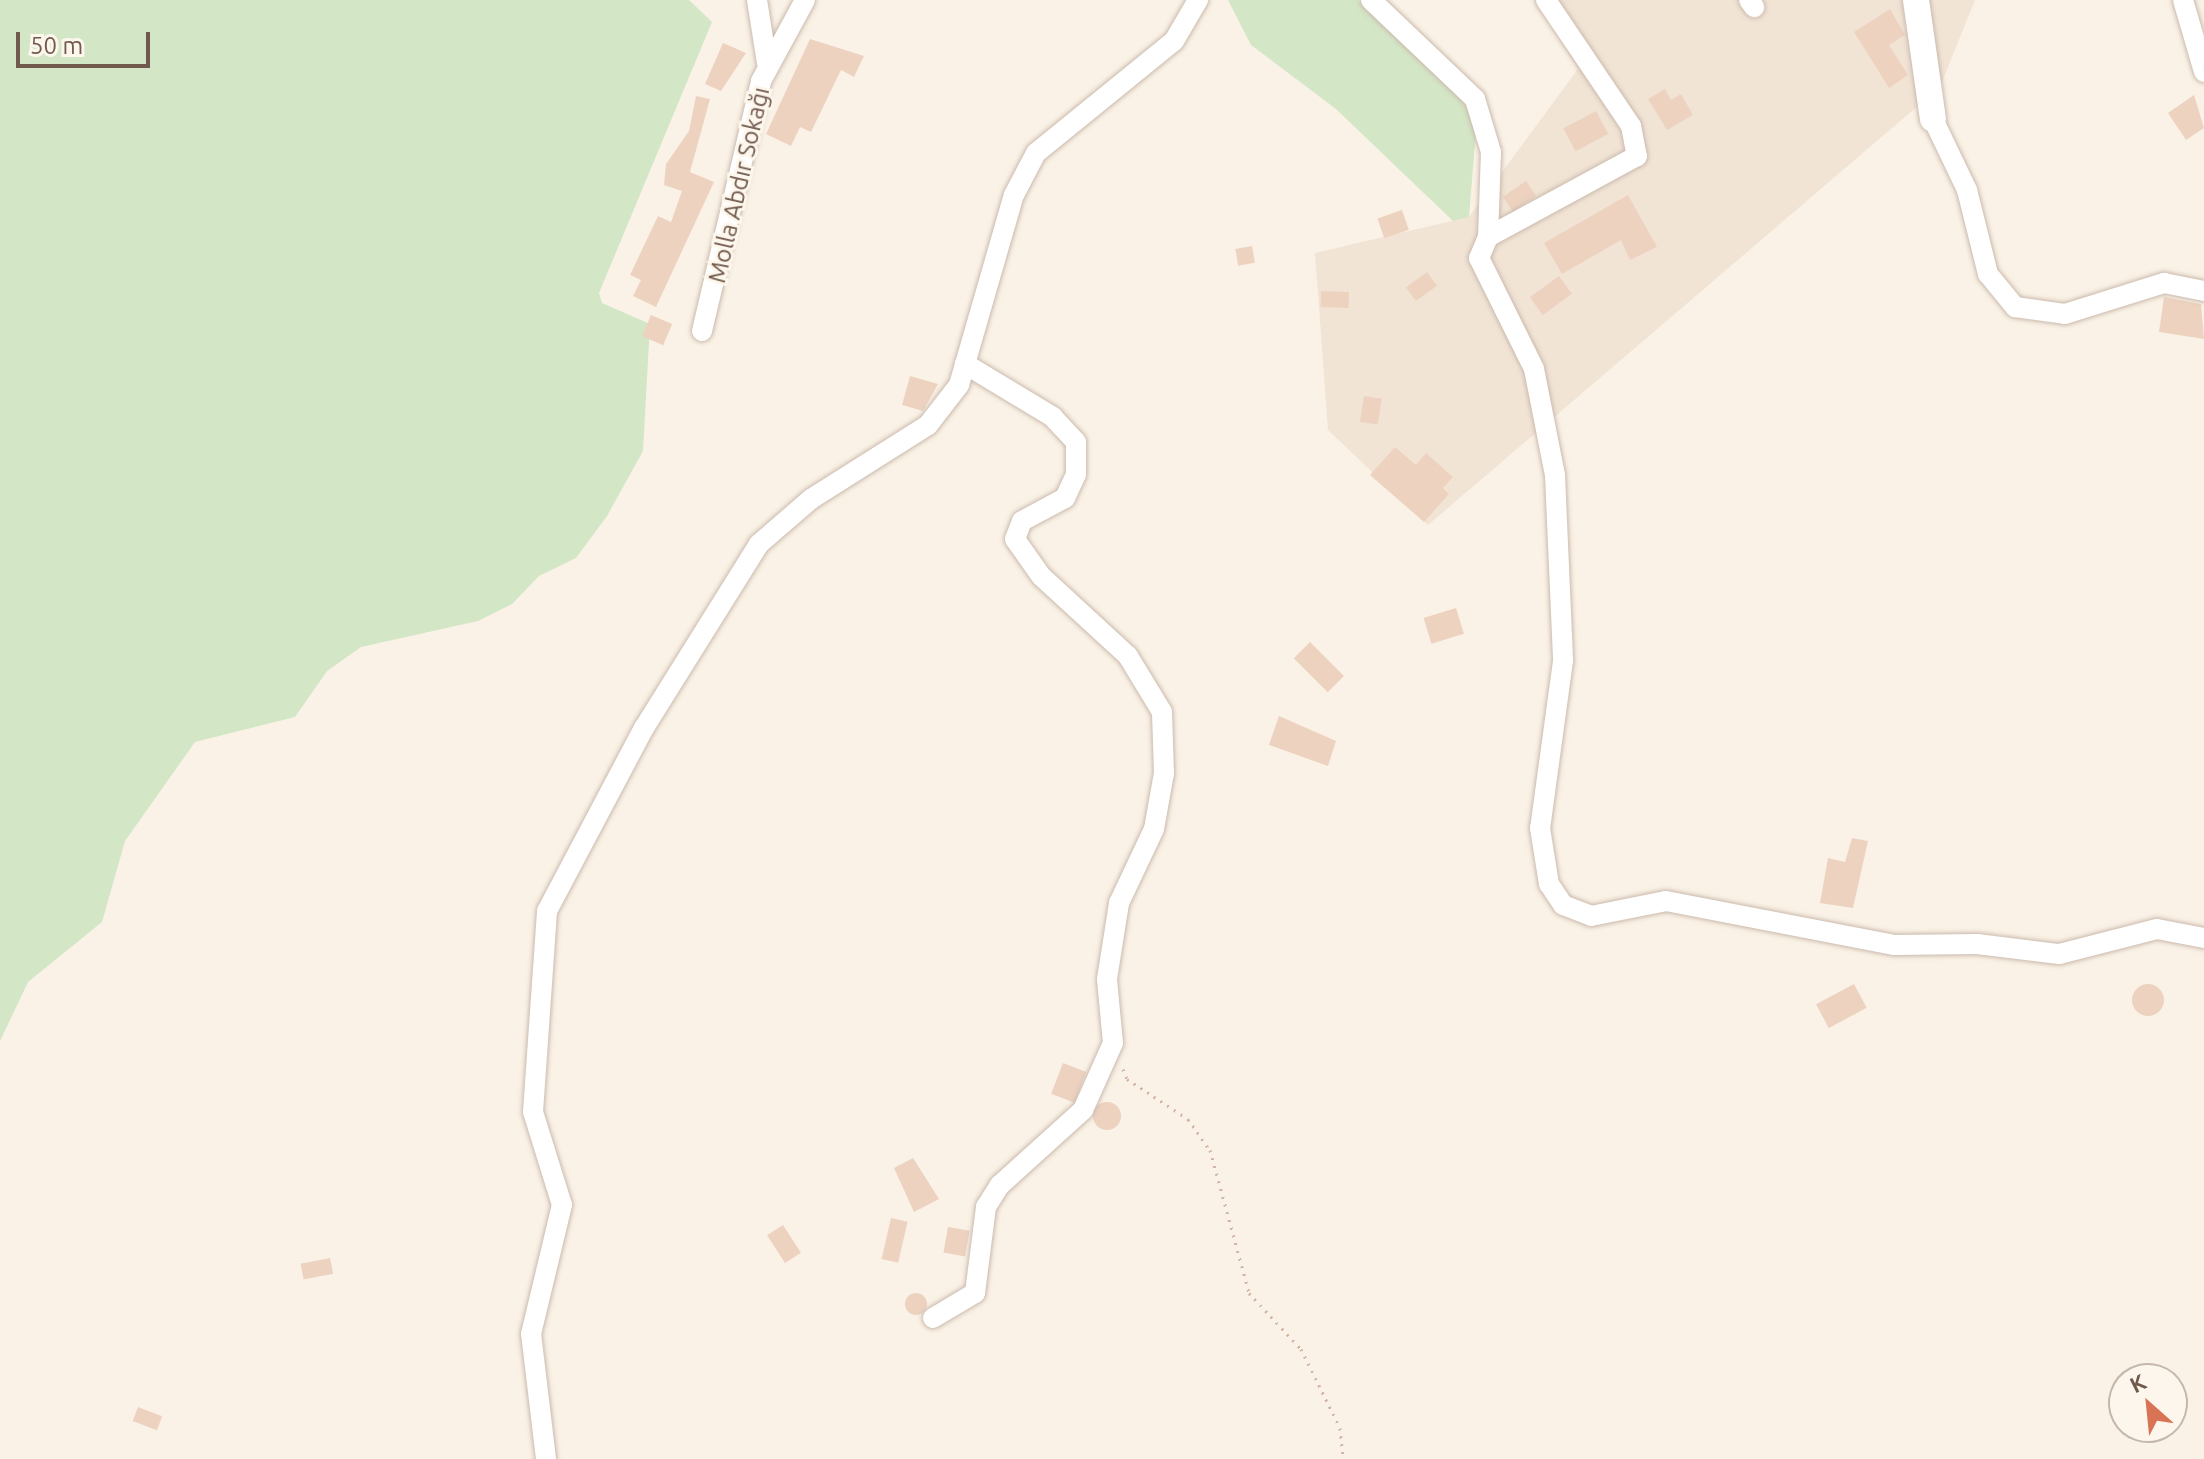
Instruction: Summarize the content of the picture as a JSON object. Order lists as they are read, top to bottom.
{
  "streets": {
    "street": ["Molla Abdır Sokağı"]
  },
  "scale_bar": "50 m",
  "north": "top left"
}
